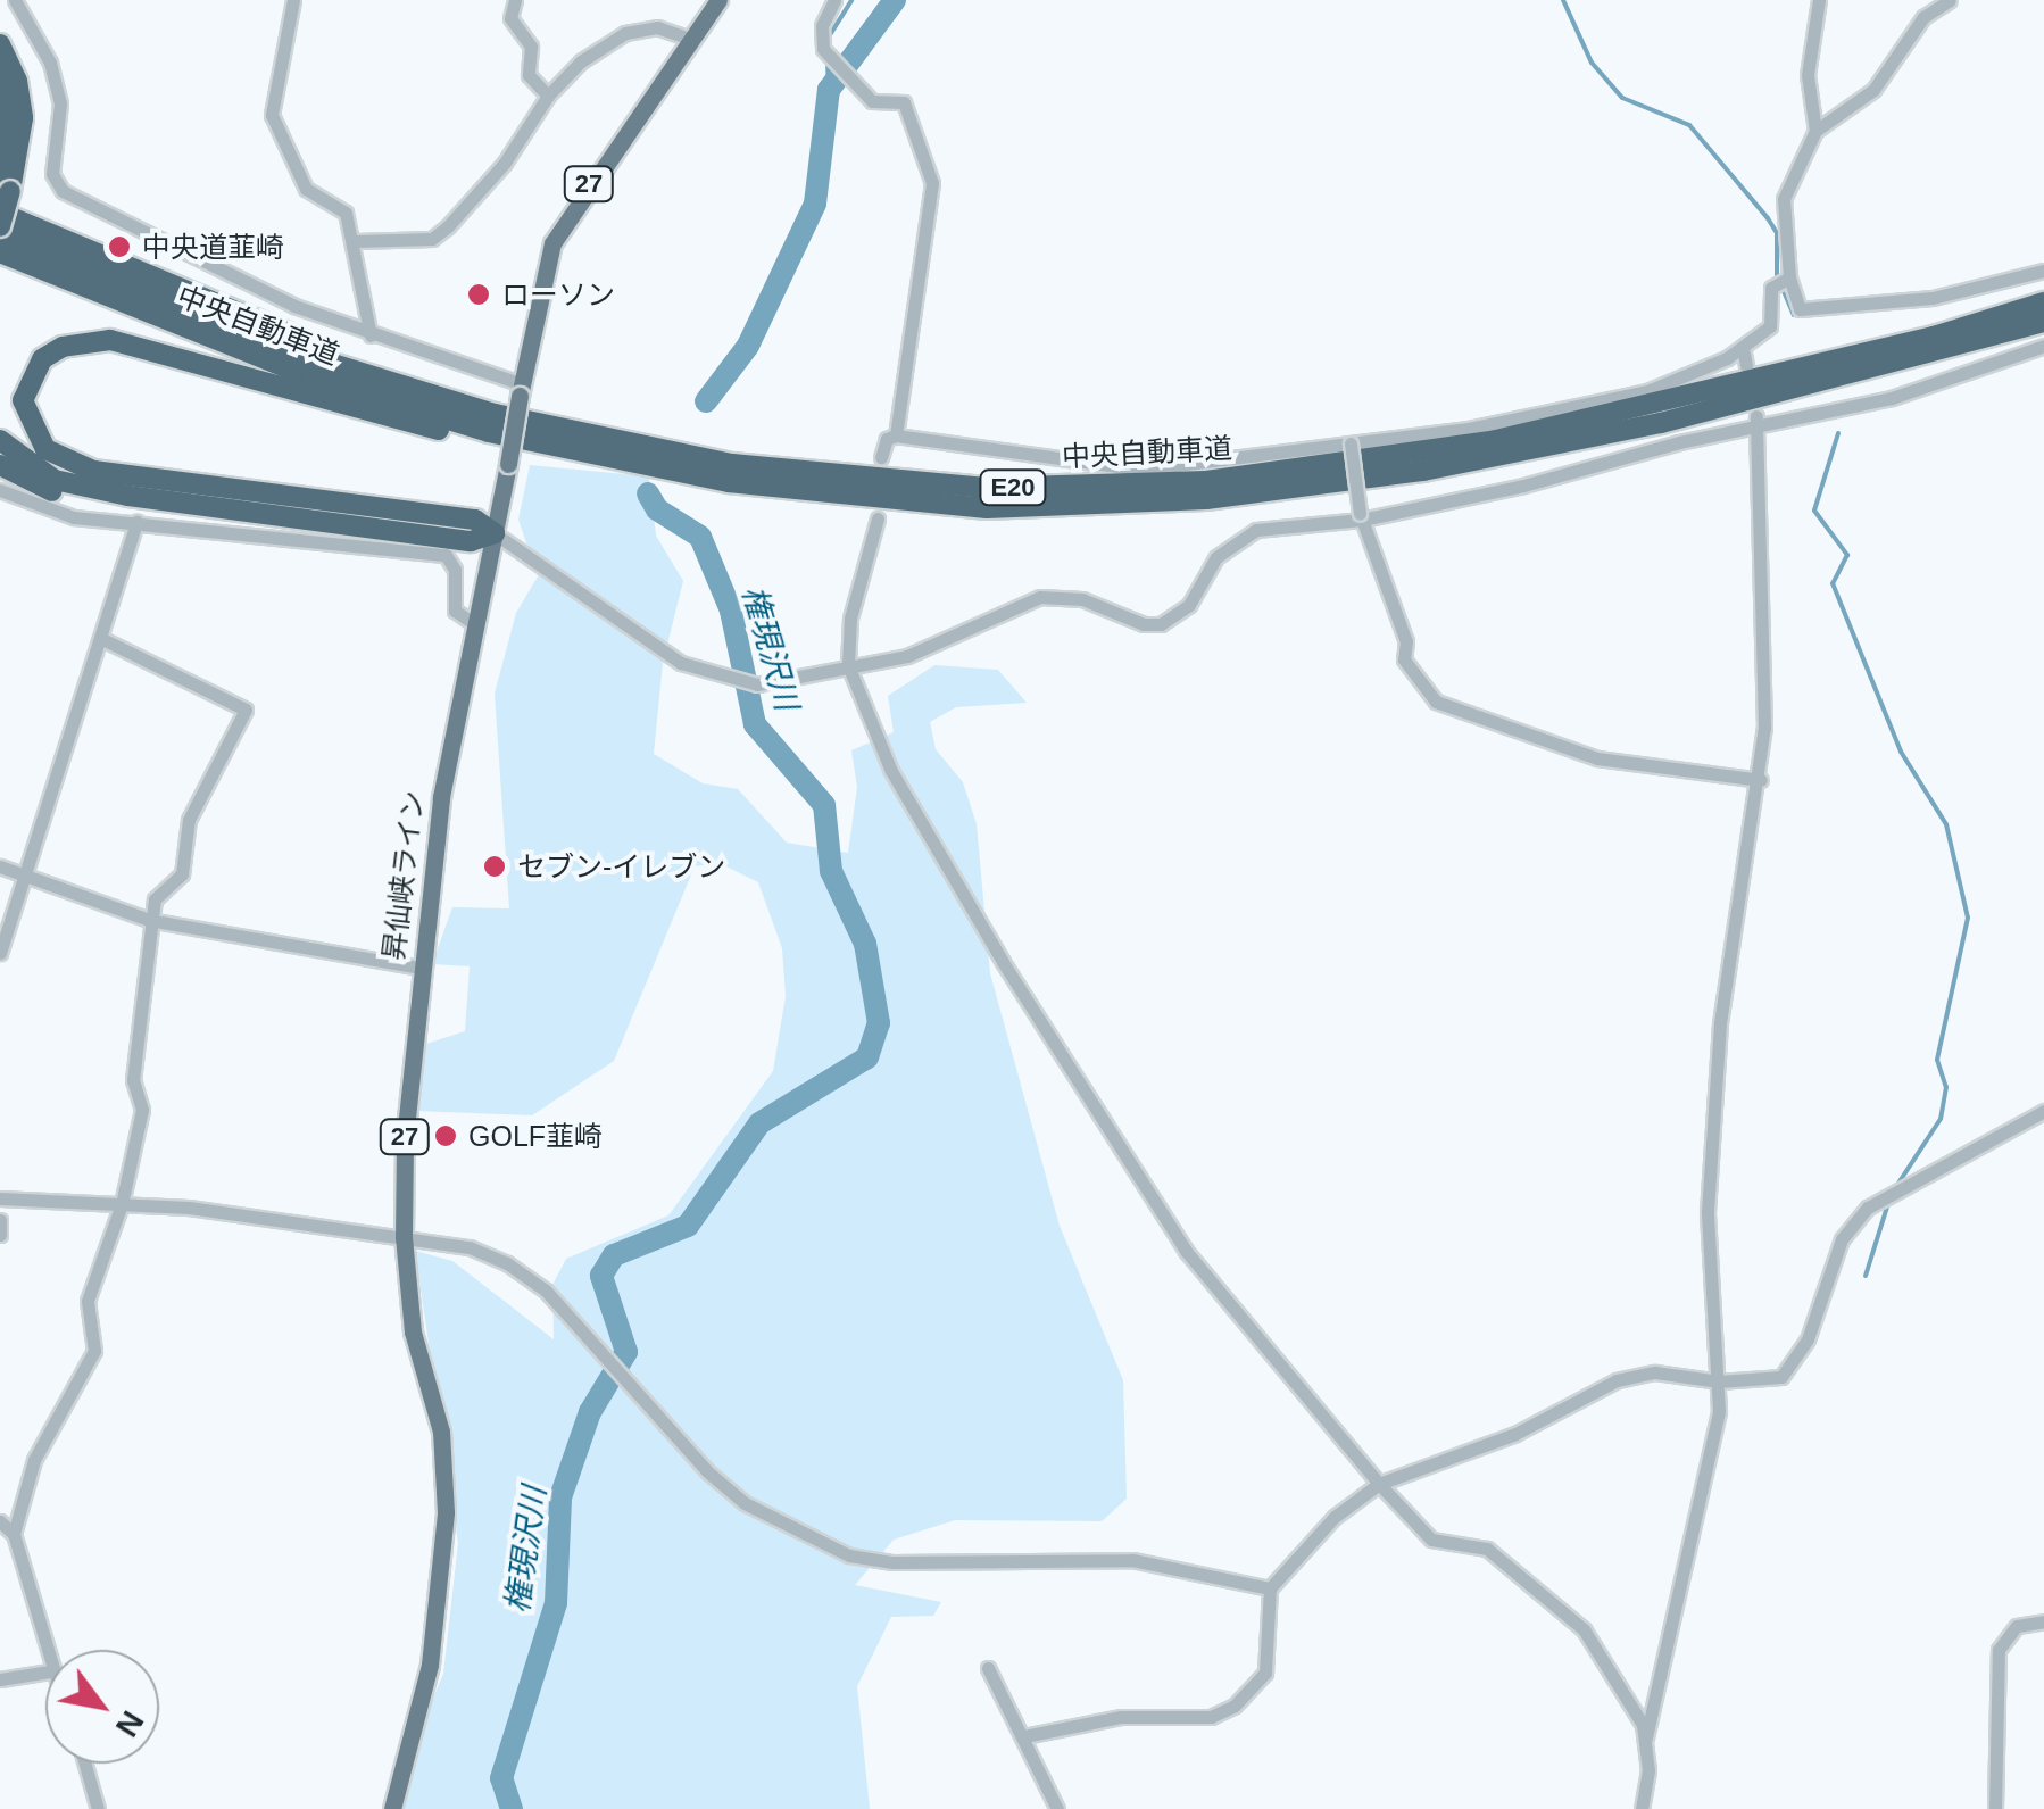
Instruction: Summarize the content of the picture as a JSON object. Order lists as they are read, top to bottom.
{
  "streets": {
    "highway": ["中央自動車道", "E20"],
    "main road": ["27", "昇仙峡ライン"]
  },
  "water": ["権現沢川"],
  "places": [
    "中央道韮崎",
    "ローソン",
    "セブン-イレブン",
    "GOLF韮崎"
  ],
  "north": "bottom right"
}
